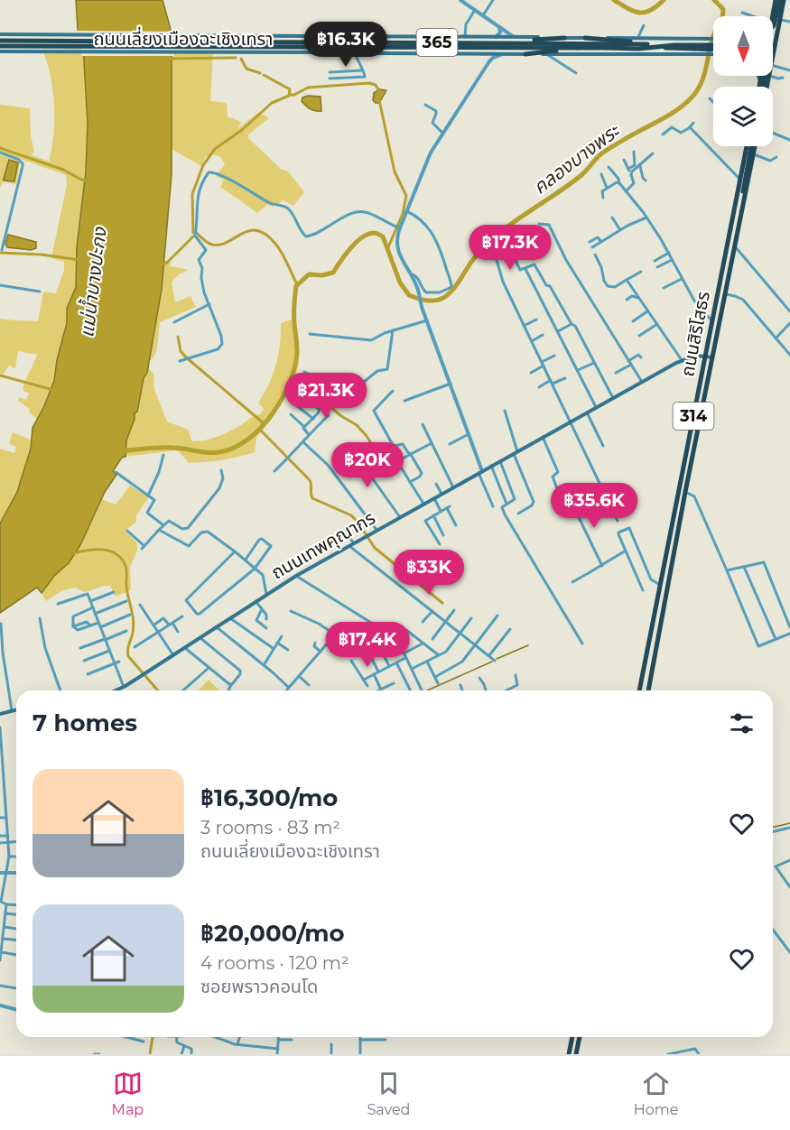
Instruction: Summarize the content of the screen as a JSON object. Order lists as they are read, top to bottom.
{
  "streets": {
    "highway": [
      "ถนนเลี่ยงเมืองฉะเชิงเทรา",
      "365",
      "ถนนสิริโสธร",
      "314"
    ],
    "main road": ["ถนนเทพคุณากร"]
  },
  "crossings": [
    ["ถนนเลี่ยงเมืองฉะเชิงเทรา", "365"],
    ["ถนนสิริโสธร", "ถนนเทพคุณากร"]
  ],
  "water": ["คลองบางพระ", "แม่น้ำบางปะกง"],
  "north": "bottom",
  "page": {
    "price": [
      "฿16.3K",
      "฿17.3K",
      "฿21.3K",
      "฿20K",
      "฿35.6K",
      "฿33K",
      "฿17.4K"
    ],
    "heading": "7 homes",
    "list": [
      {
        "name": "฿16,300/mo",
        "note": "3 rooms · 83 m² · ถนนเลี่ยงเมืองฉะเชิงเทรา"
      },
      {
        "name": "฿20,000/mo",
        "note": "4 rooms · 120 m² · ซอยพราวคอนโด"
      }
    ],
    "tabs": ["Map", "Saved", "Home"]
  }
}
